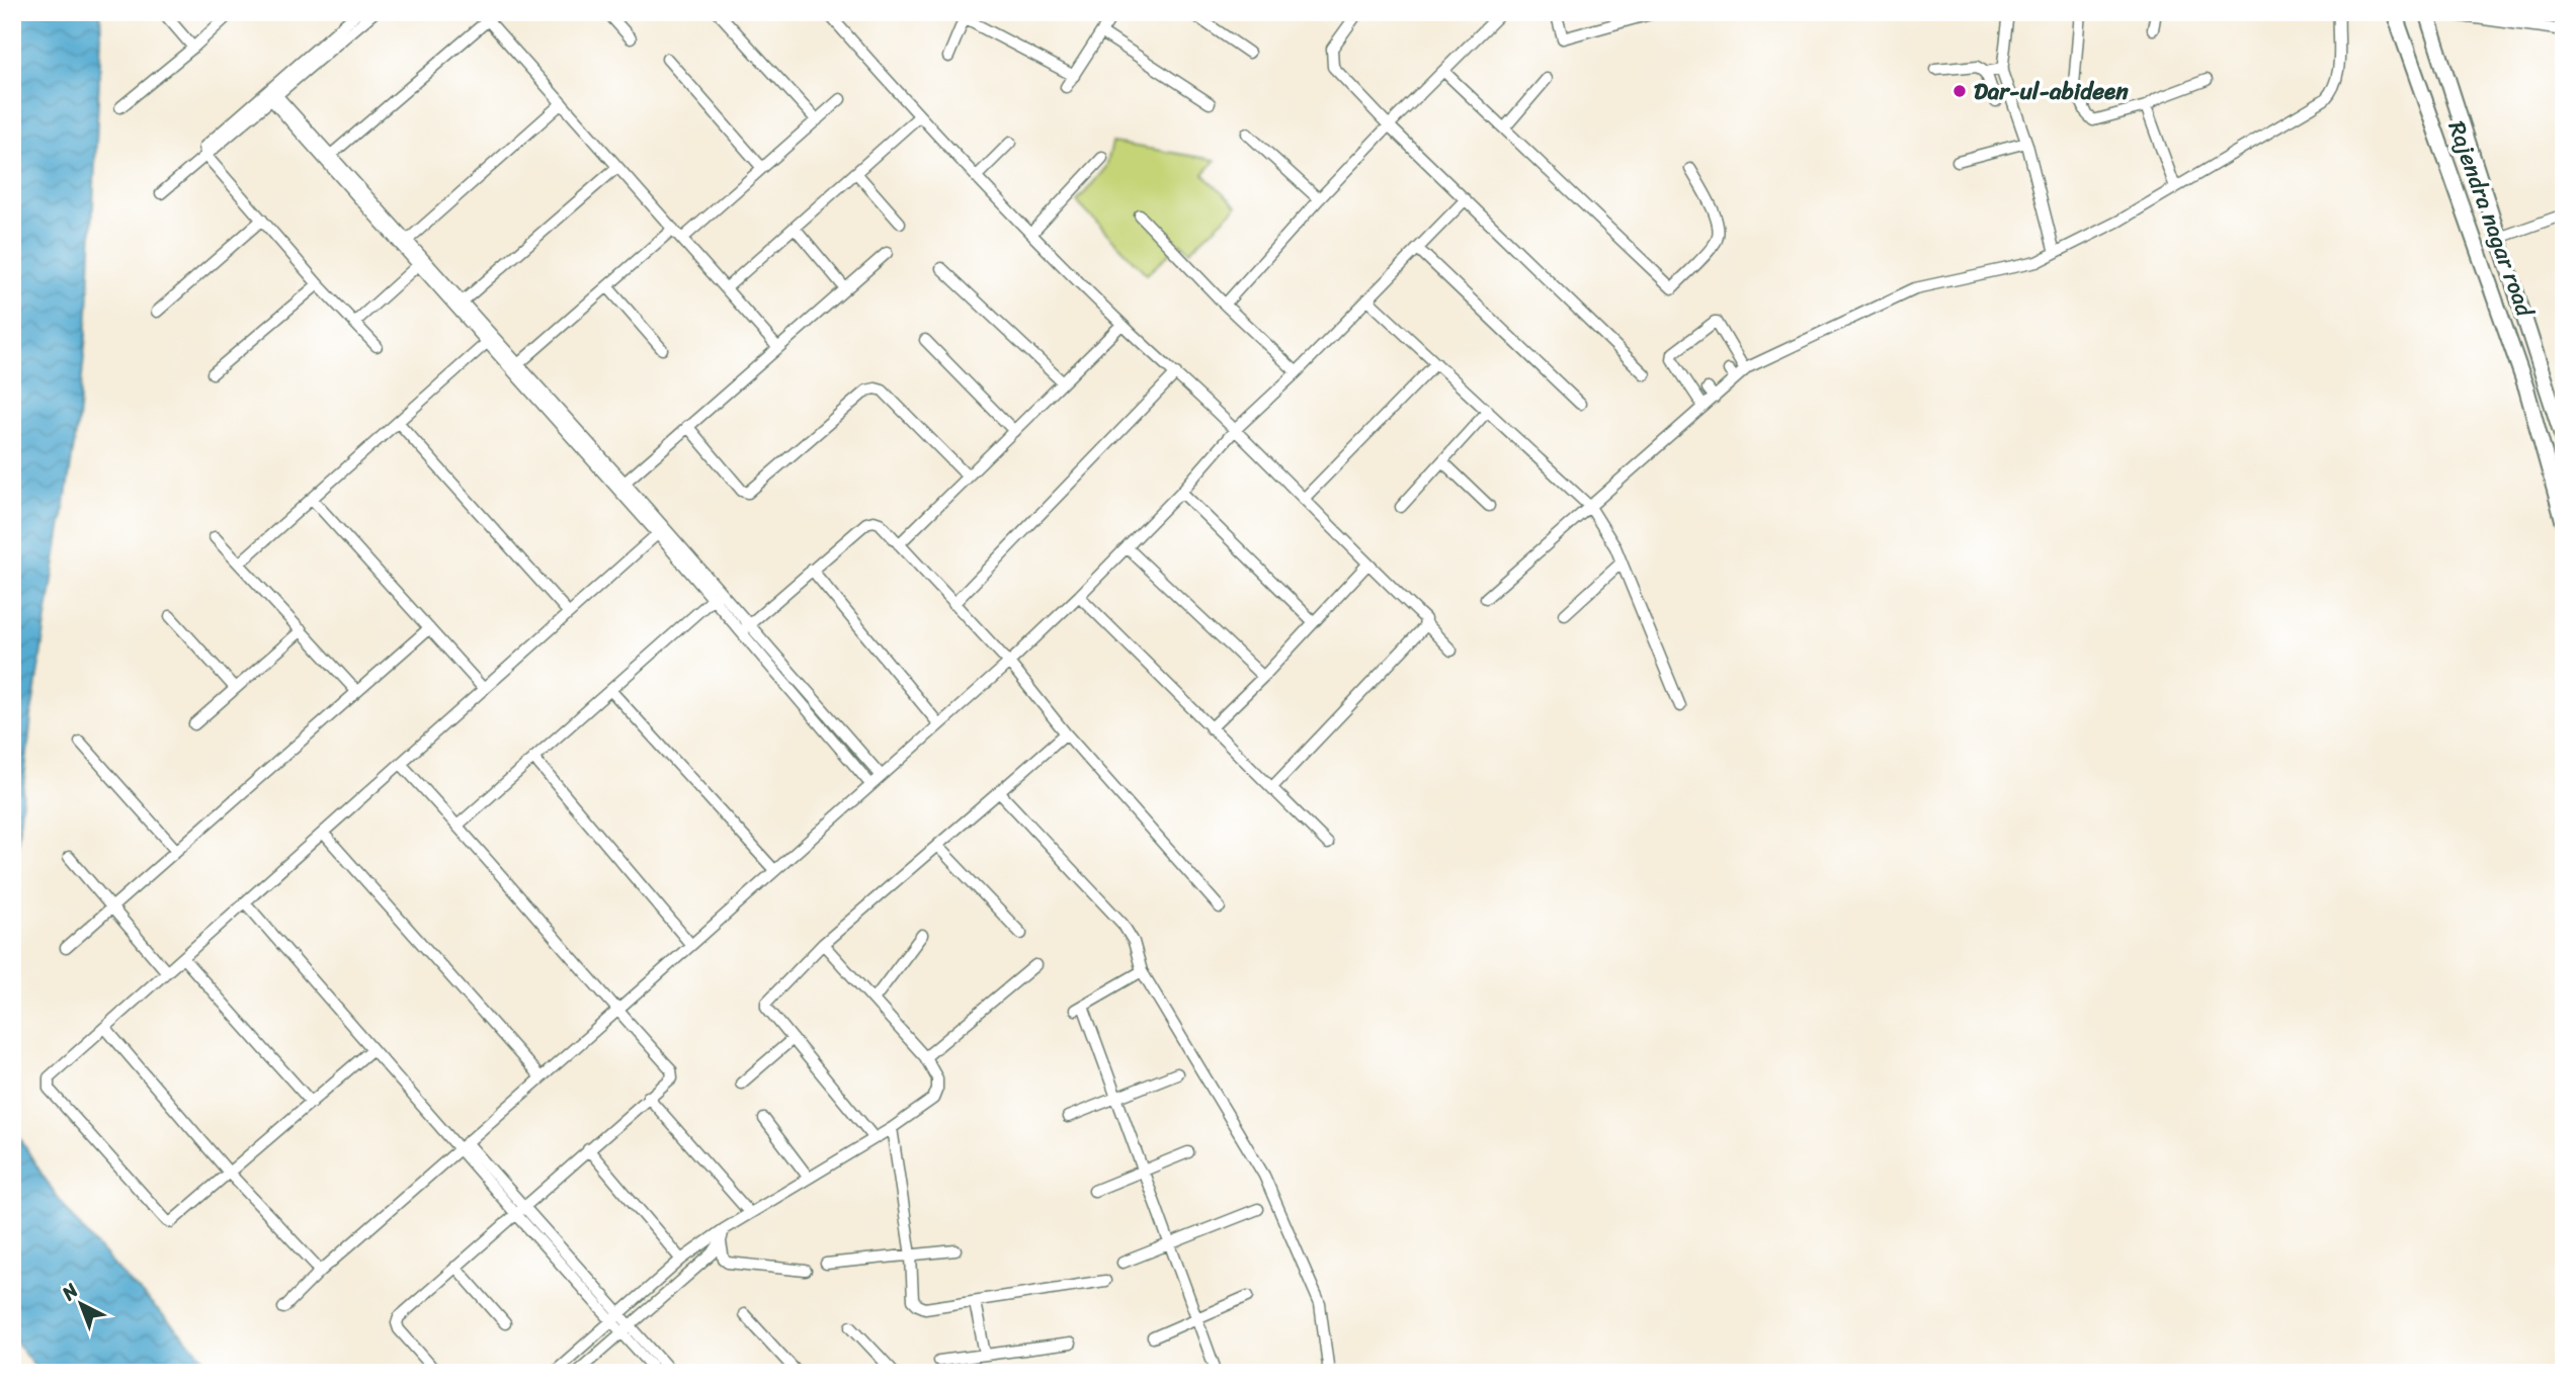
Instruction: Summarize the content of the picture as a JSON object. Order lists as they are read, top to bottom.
{
  "streets": {
    "main road": ["Rajendra nagar road"]
  },
  "places": ["Dar-ul-abideen"],
  "north": "top left"
}
